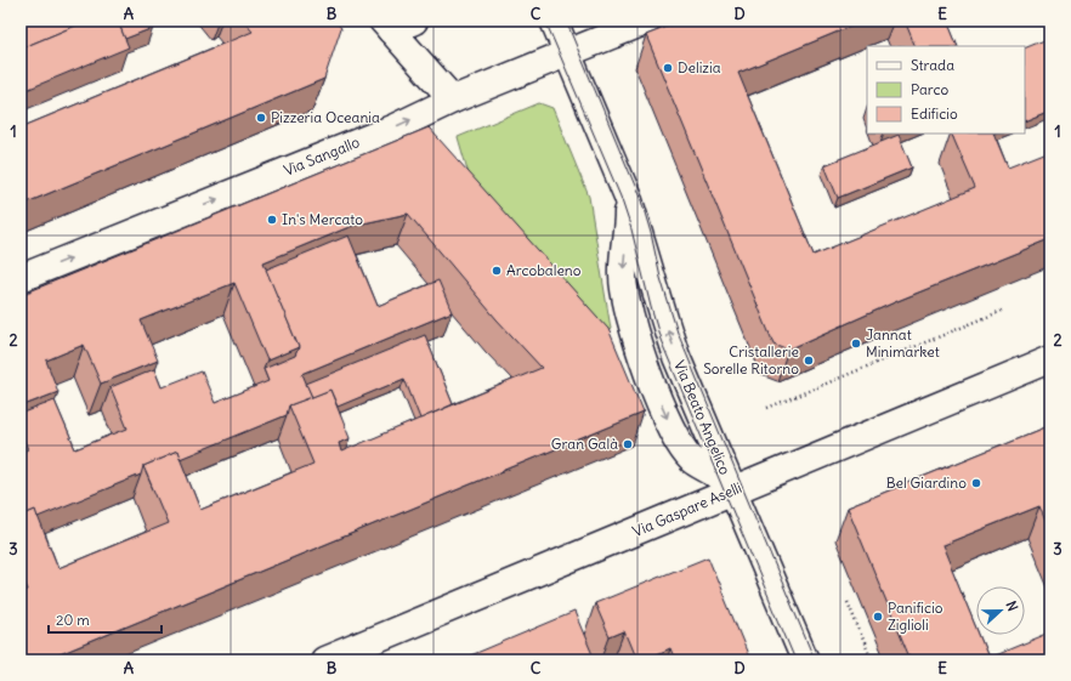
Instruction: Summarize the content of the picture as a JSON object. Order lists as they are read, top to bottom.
{
  "streets": {
    "street": ["Via Sangallo", "Via Beato Angelico", "Via Gaspare Aselli"]
  },
  "crossings": [
    ["Via Sangallo", "Via Beato Angelico"],
    ["Via Beato Angelico", "Via Gaspare Aselli"]
  ],
  "one_way": ["Via Sangallo"],
  "places": [
    "Delizia",
    "Pizzeria Oceania",
    "In's Mercato",
    "Arcobaleno",
    "Jannat Minimarket",
    "Cristallerie Sorelle Ritorno",
    "Gran Galà",
    "Bel Giardino",
    "Panificio Ziglioli"
  ],
  "legend": ["Strada", "Parco", "Edificio"],
  "scale_bar": "20 m",
  "north": "right",
  "grid": {
    "columns": [
      "A",
      "B",
      "C",
      "D",
      "E"
    ],
    "rows": ["1", "2", "3"]
  }
}
